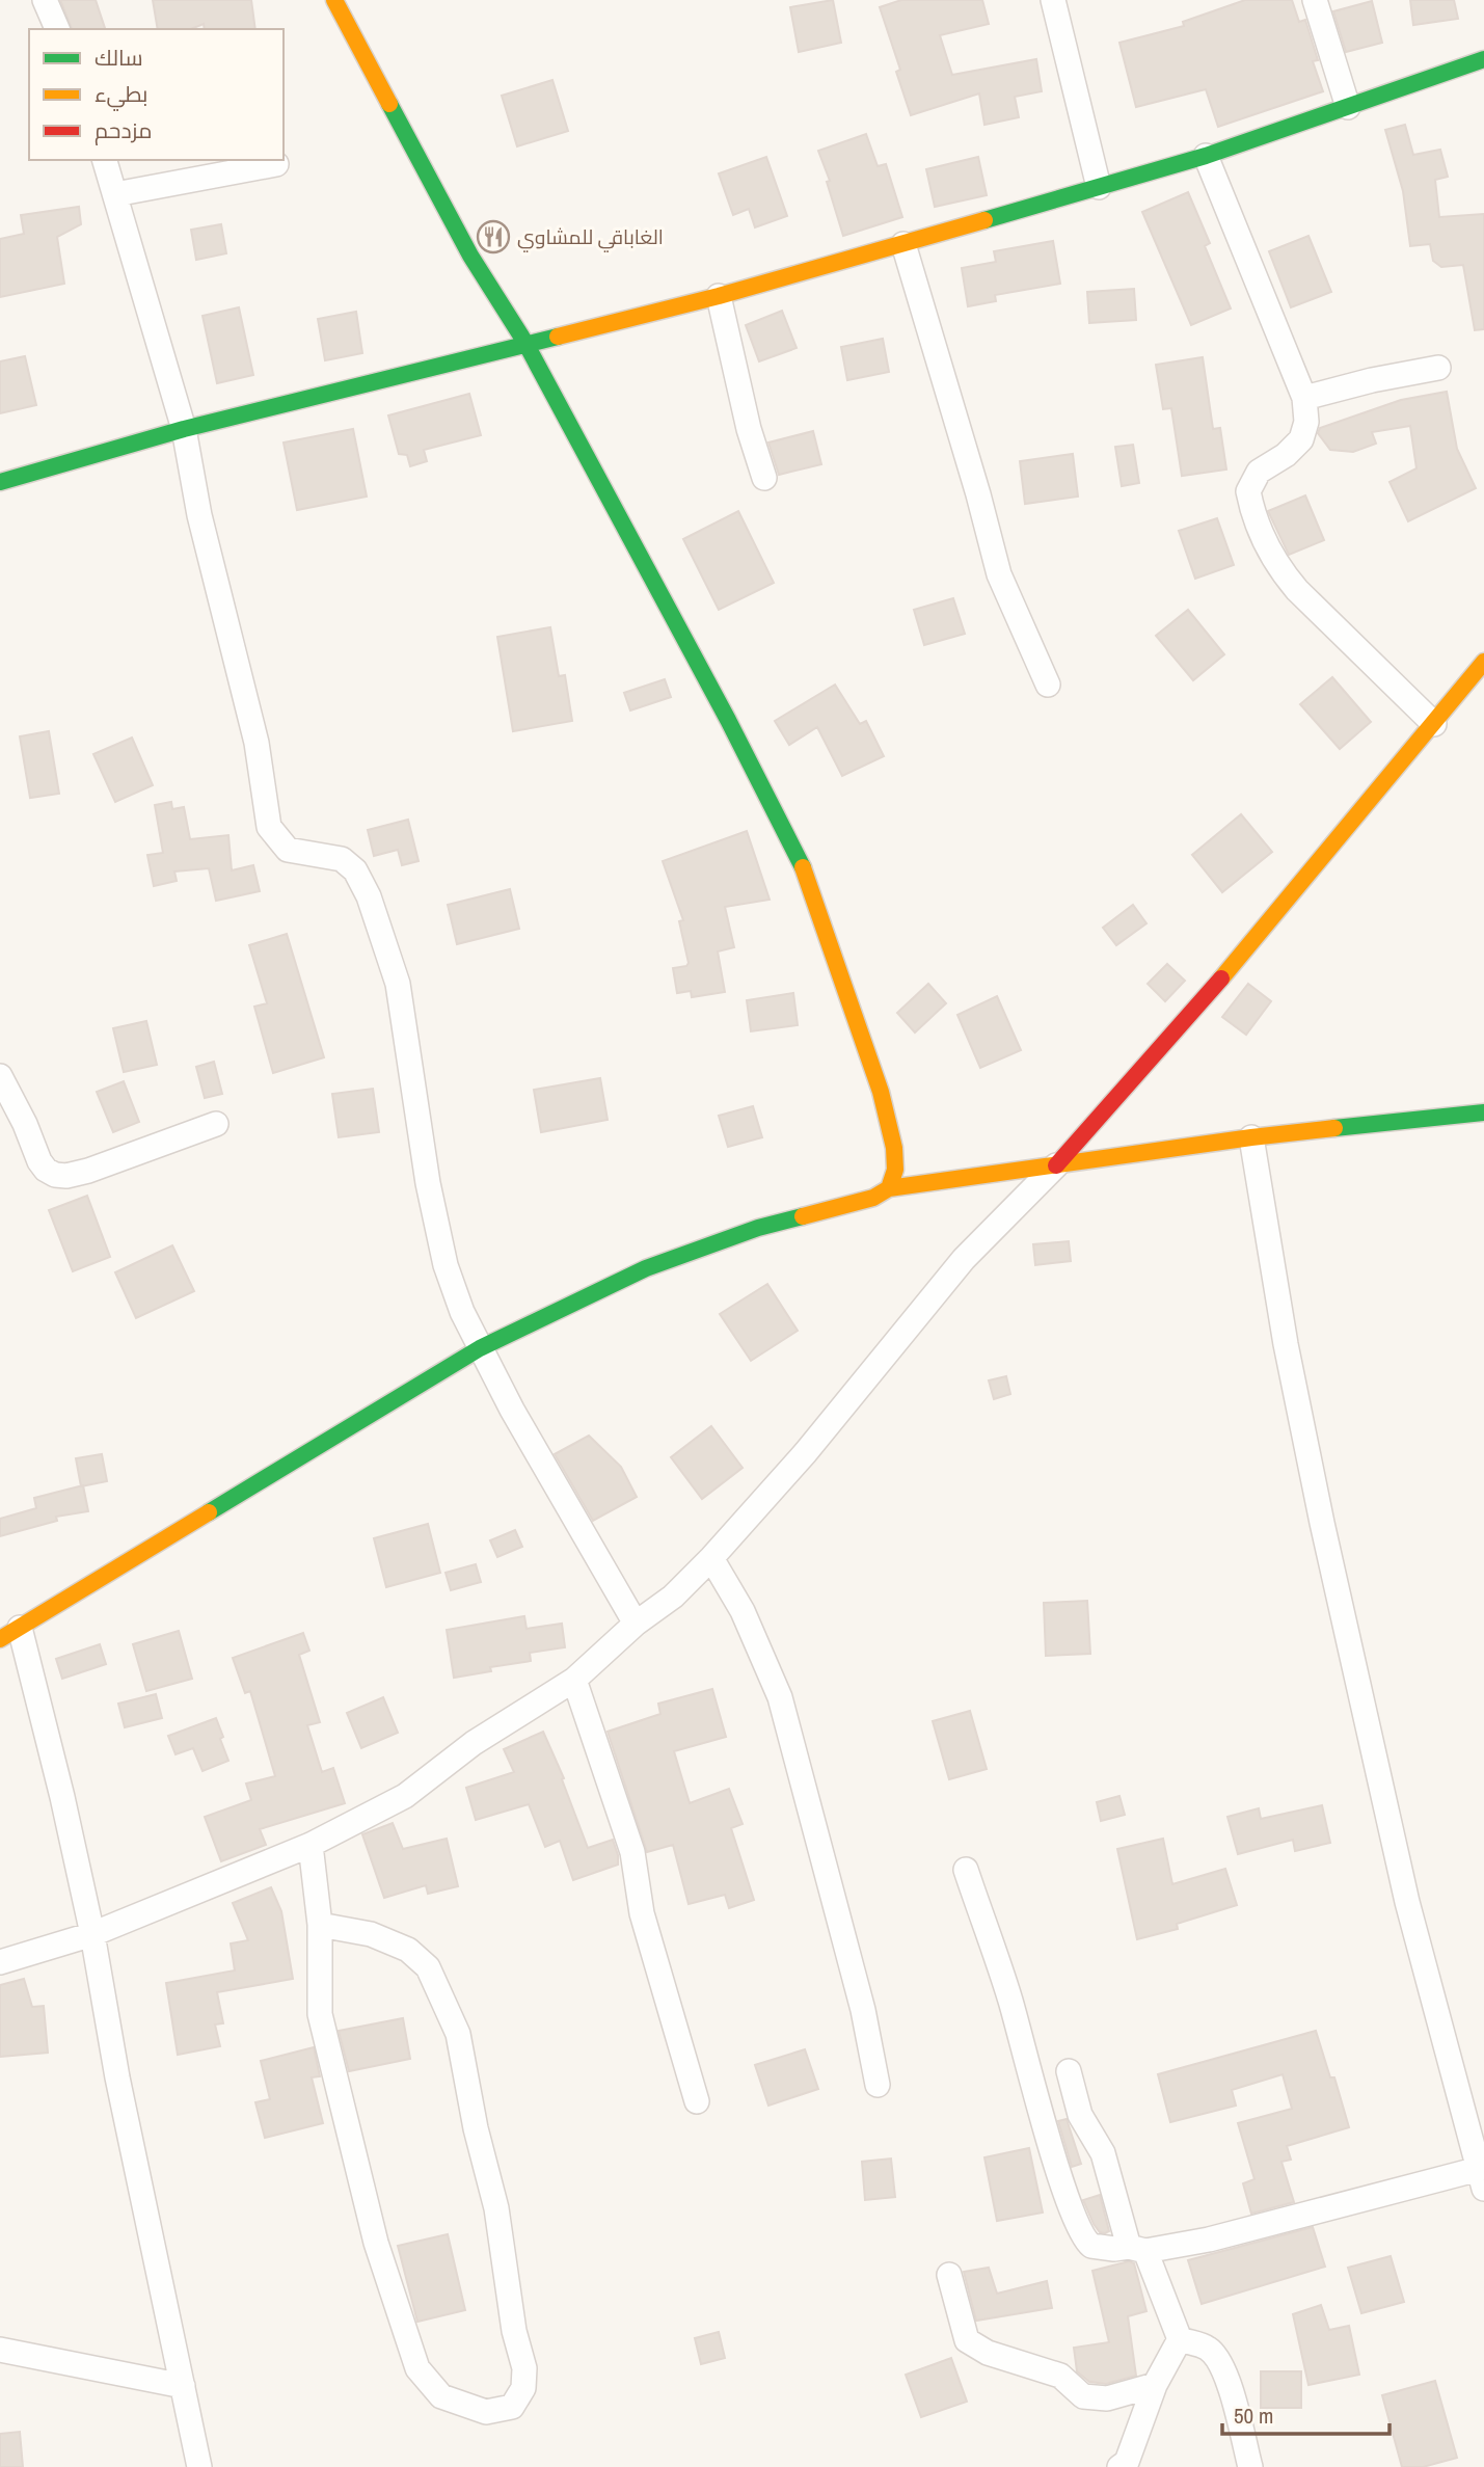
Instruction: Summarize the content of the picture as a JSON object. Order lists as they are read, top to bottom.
{
  "places": {
    "restaurant": ["الغاباقي للمشاوي"]
  },
  "legend": ["سالك", "بطيء", "مزدحم"],
  "scale_bar": "50 m"
}
